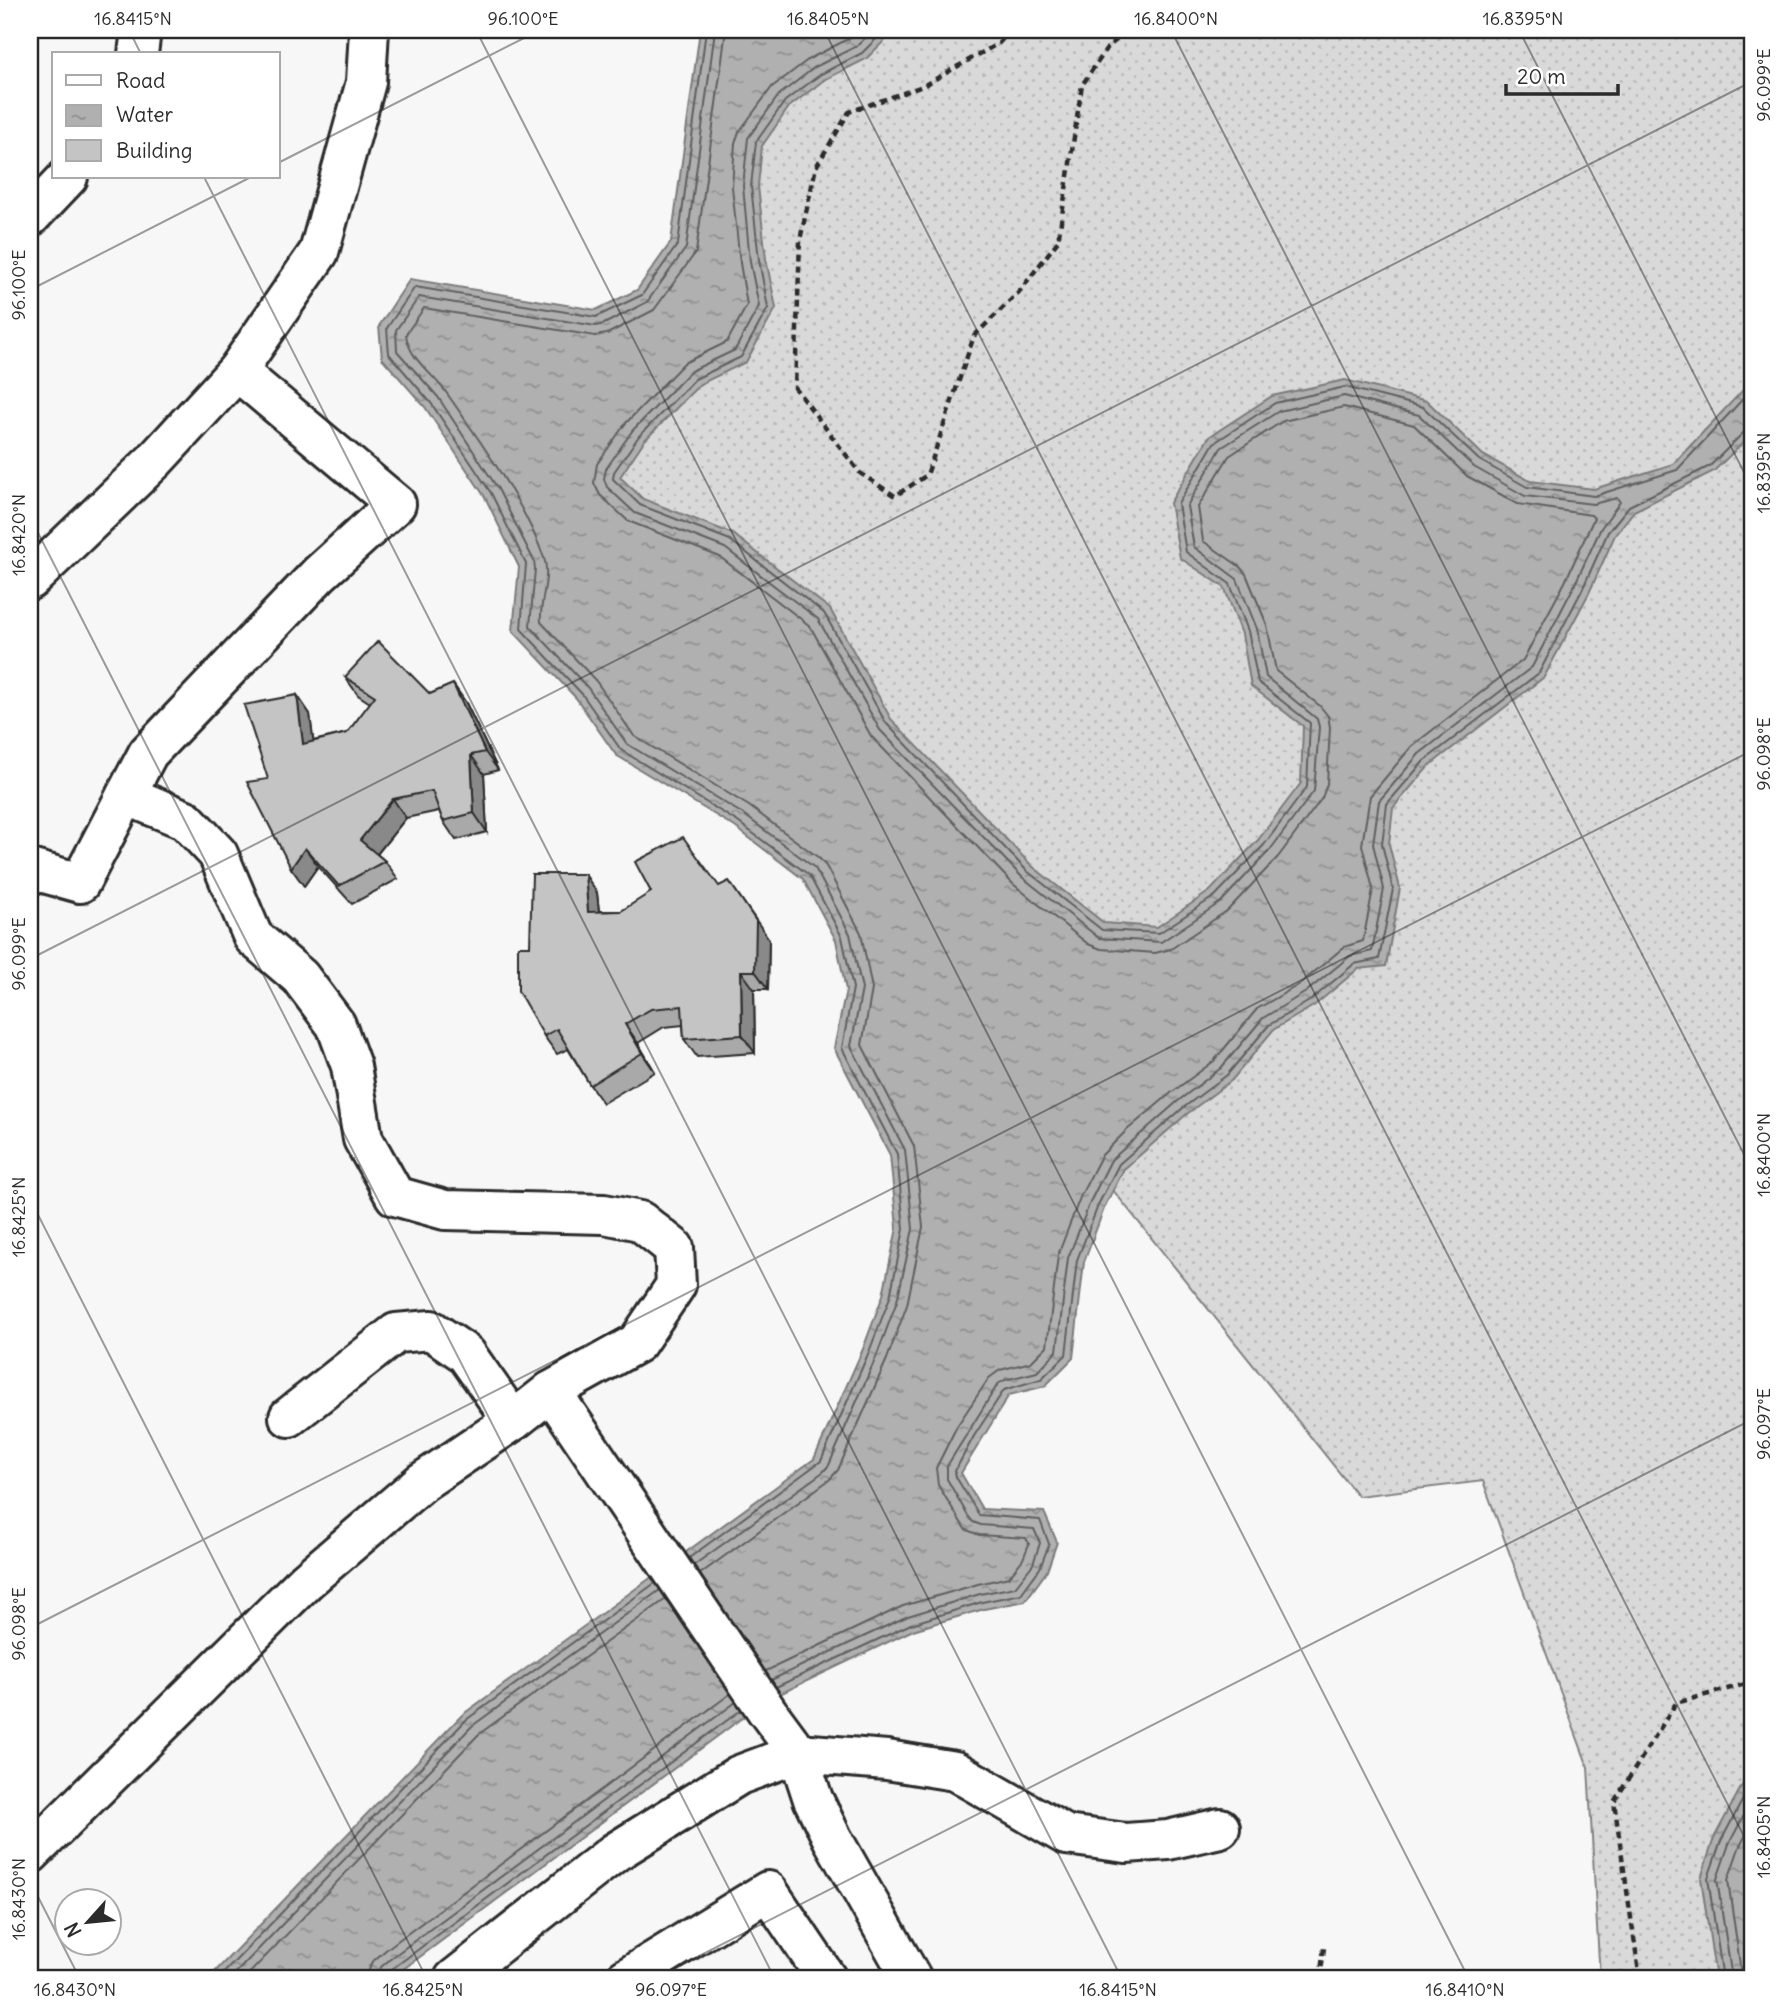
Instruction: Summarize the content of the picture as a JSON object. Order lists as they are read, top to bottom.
{
  "legend": ["Road", "Water", "Building"],
  "scale_bar": "20 m",
  "north": "bottom left",
  "coordinates": [
    "16.8415°N",
    "96.100°E",
    "16.8405°N",
    "16.8400°N",
    "16.8395°N",
    "96.099°E",
    "16.8420°N",
    "96.098°E",
    "16.8425°N",
    "96.097°E",
    "16.8430°N",
    "16.8410°N"
  ]
}
